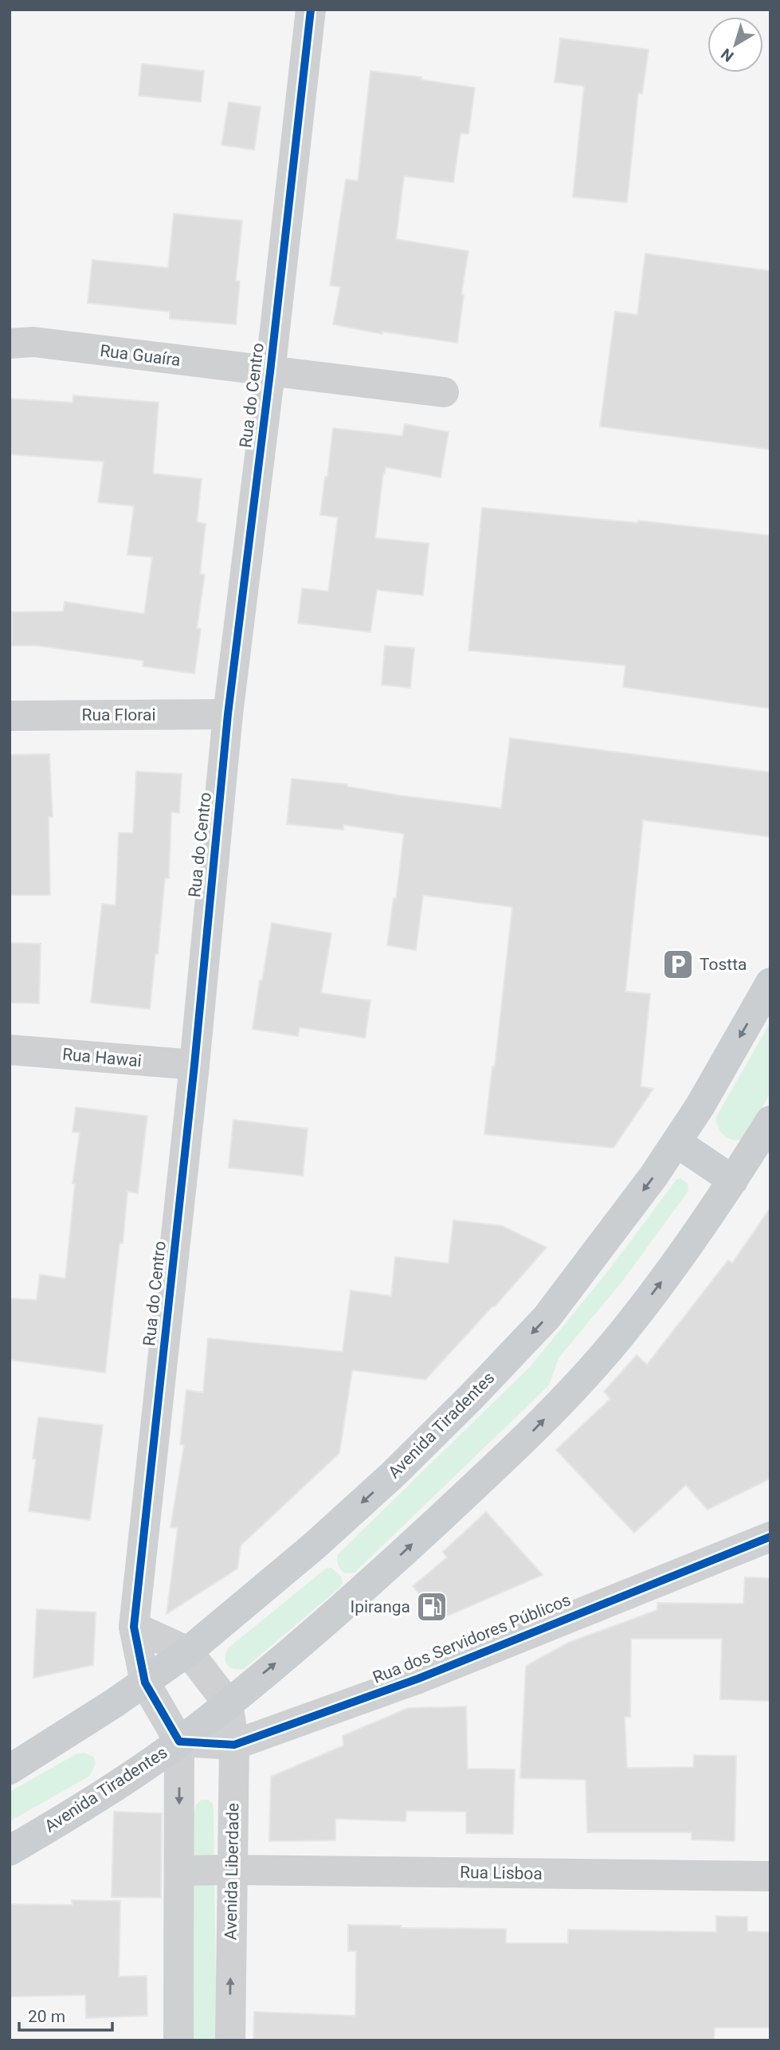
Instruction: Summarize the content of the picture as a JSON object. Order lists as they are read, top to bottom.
{
  "streets": {
    "main road": ["Avenida Tiradentes"],
    "street": [
      "Rua Guaíra",
      "Rua do Centro",
      "Rua Florai",
      "Rua Hawai",
      "Rua dos Servidores Públicos",
      "Avenida Liberdade",
      "Rua Lisboa"
    ]
  },
  "crossings": [
    ["Rua Guaíra", "Rua do Centro"],
    ["Rua do Centro", "Rua Florai"],
    ["Rua do Centro", "Rua Hawai"],
    ["Rua do Centro", "Avenida Tiradentes"],
    ["Rua do Centro", "Rua dos Servidores Públicos"],
    ["Avenida Tiradentes", "Rua dos Servidores Públicos"],
    ["Avenida Tiradentes", "Avenida Liberdade"],
    ["Rua dos Servidores Públicos", "Avenida Liberdade"],
    ["Avenida Liberdade", "Rua Lisboa"]
  ],
  "places": {
    "parking": ["Tostta"],
    "fuel station": ["Ipiranga"]
  },
  "scale_bar": "20 m",
  "north": "bottom left"
}
